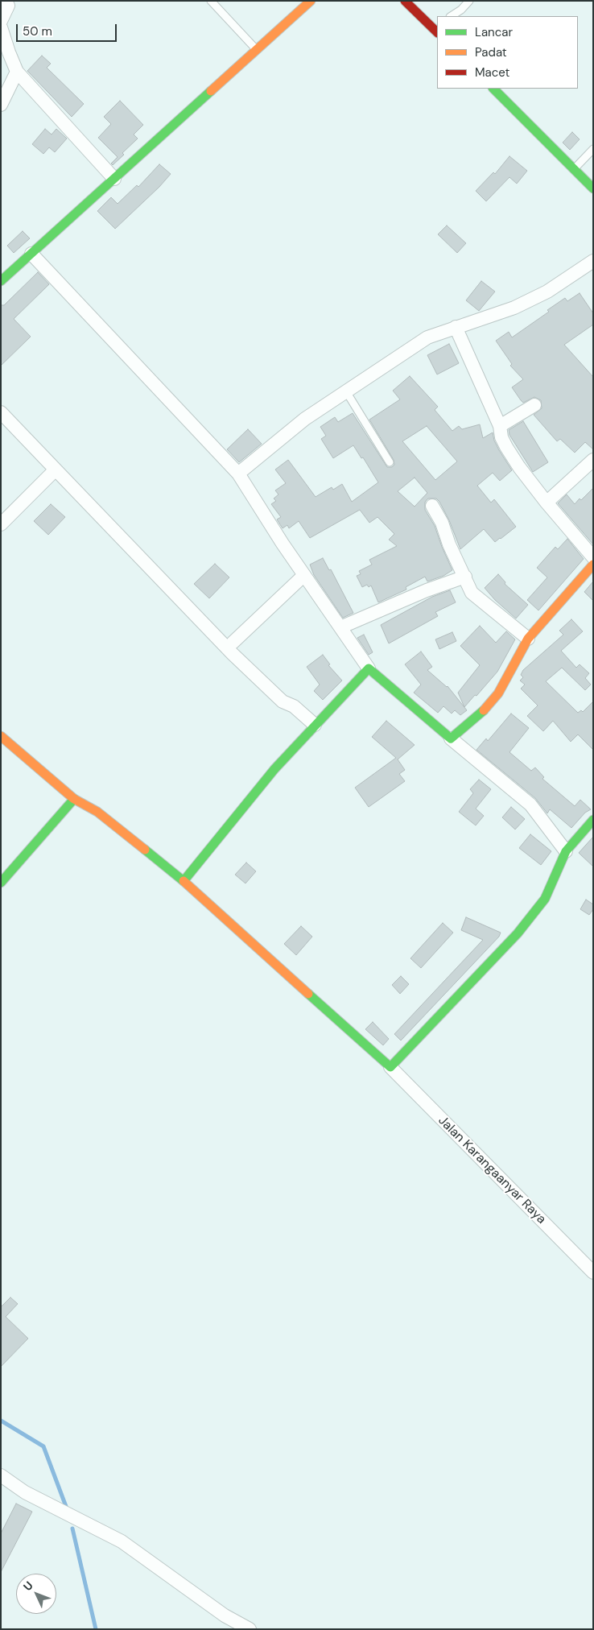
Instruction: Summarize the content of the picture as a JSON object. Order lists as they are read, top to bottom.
{
  "streets": {
    "street": ["Jalan Karangaanyar Raya"]
  },
  "legend": ["Lancar", "Padat", "Macet"],
  "scale_bar": "50 m",
  "north": "top left"
}
